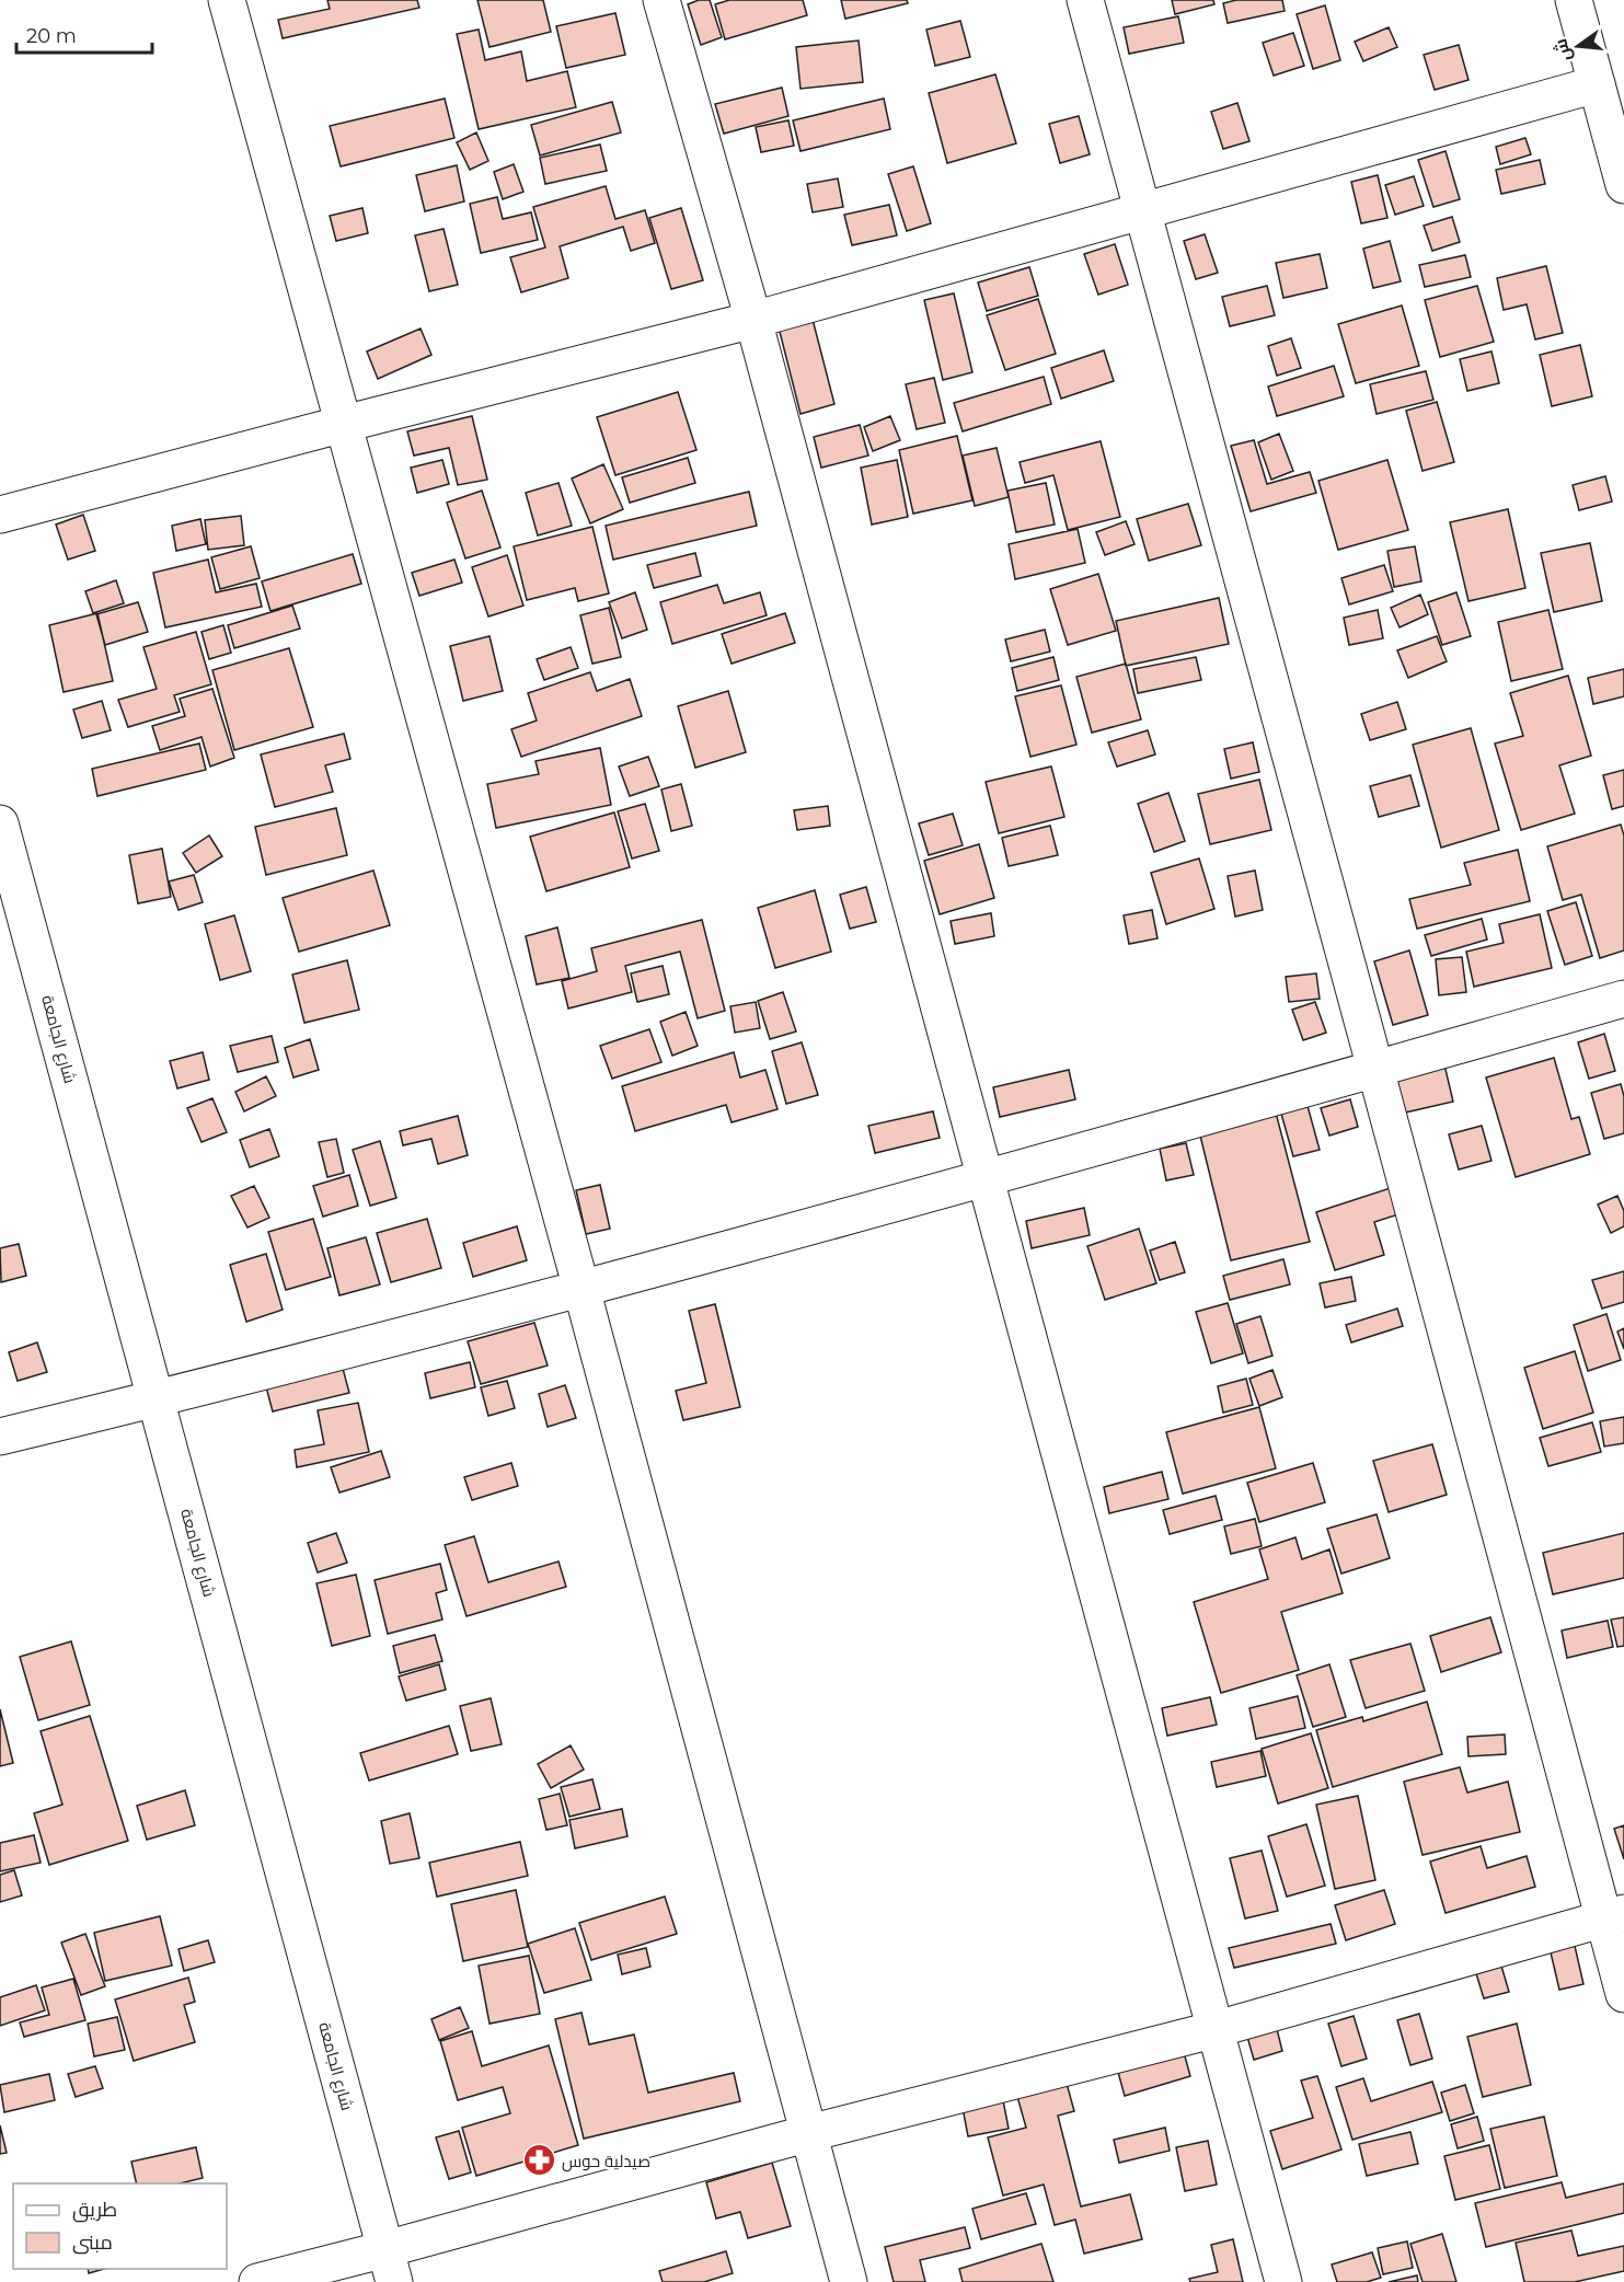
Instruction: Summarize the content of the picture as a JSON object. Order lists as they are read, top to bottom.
{
  "streets": {
    "street": ["شارع الجامعة"]
  },
  "places": {
    "pharmacy": ["صيدلية حوس"]
  },
  "legend": ["طريق", "مبنى"],
  "scale_bar": "20 m",
  "north": "left"
}
